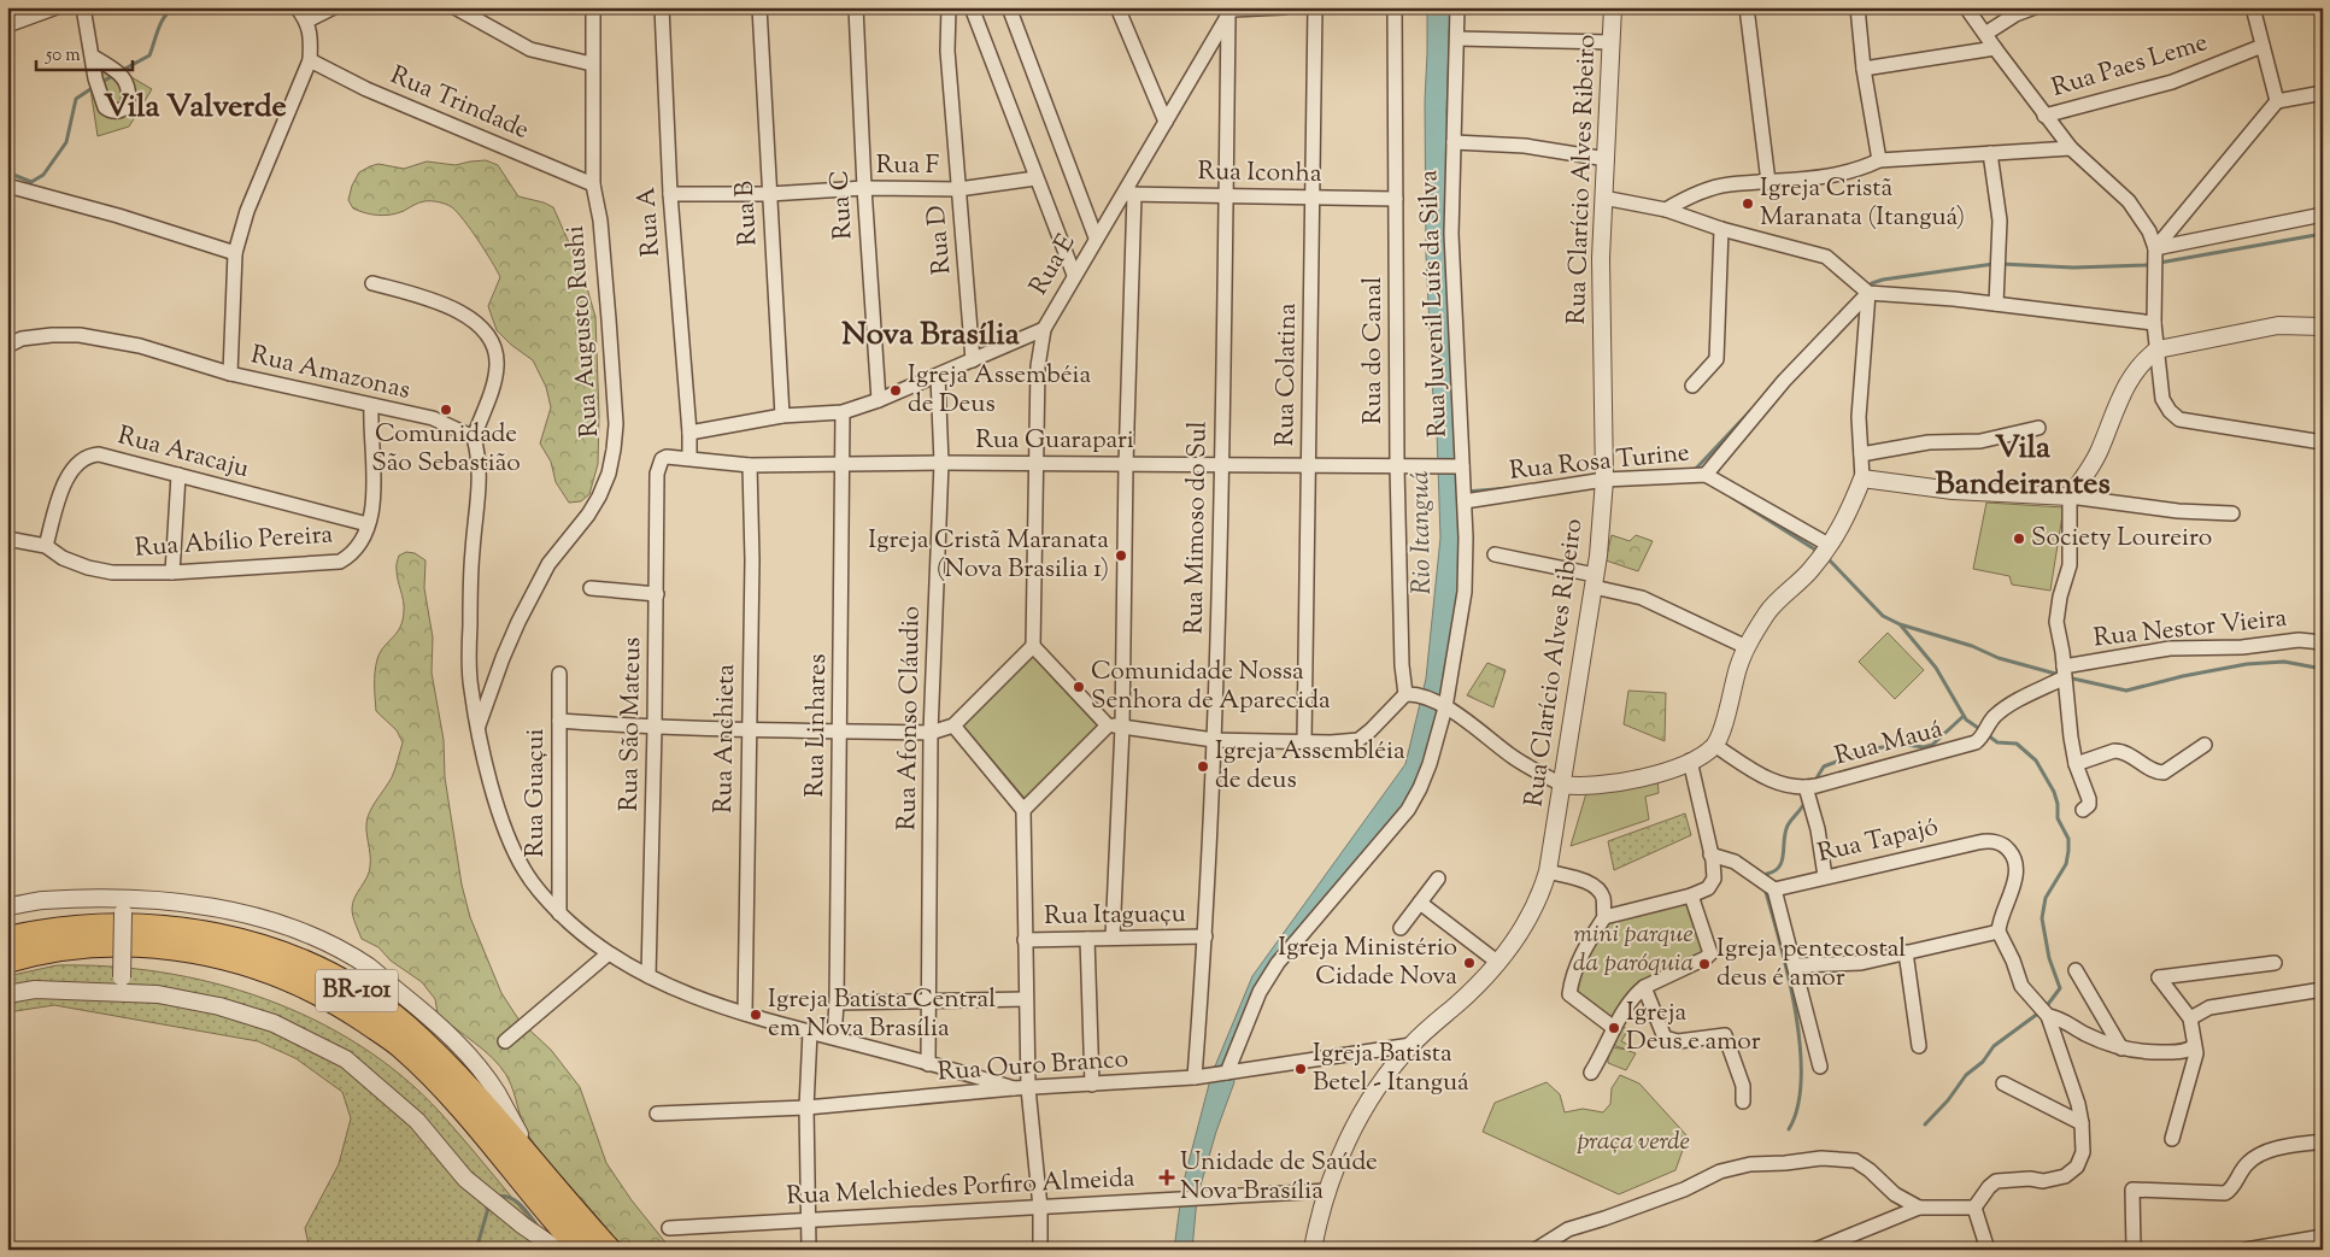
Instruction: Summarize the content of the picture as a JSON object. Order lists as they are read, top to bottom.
{
  "streets": {
    "highway": ["BR-101"],
    "street": [
      "Rua Paes Leme",
      "Rua Trindade",
      "Rua F",
      "Rua Iconha",
      "Rua Clarício Alves Ribeiro",
      "Rua C",
      "Rua B",
      "Rua A",
      "Rua D",
      "Rua E",
      "Rua Juvenil Luís da Silva",
      "Rua Augusto Rushi",
      "Rua do Canal",
      "Rua Amazonas",
      "Rua Colatina",
      "Rua Guarapari",
      "Rua Aracaju",
      "Rua Rosa Turine",
      "Rua Mimoso do Sul",
      "Rua Abílio Pereira",
      "Rua Nestor Vieira",
      "Rua Afonso Cláudio",
      "Rua São Mateus",
      "Rua Linhares",
      "Rua Anchieta",
      "Rua Mauá",
      "Rua Guaçui",
      "Rua Tapajó",
      "Rua Itaguaçu",
      "Rua Ouro Branco",
      "Rua Melchiedes Porfiro Almeida"
    ]
  },
  "crossings": [
    ["Rua Trindade", "Rua Augusto Rushi"],
    ["Rua F", "Rua C"],
    ["Rua F", "Rua B"],
    ["Rua F", "Rua A"],
    ["Rua F", "Rua D"],
    ["Rua Iconha", "Rua E"],
    ["Rua Iconha", "Rua do Canal"],
    ["Rua Iconha", "Rua Colatina"],
    ["Rua Iconha", "Rua Mimoso do Sul"],
    ["Rua Clarício Alves Ribeiro", "Rua Rosa Turine"],
    ["Rua Clarício Alves Ribeiro", "Rua Ouro Branco"],
    ["Rua Clarício Alves Ribeiro", "Rua Melchiedes Porfiro Almeida"],
    ["Rua C", "Rua E"],
    ["Rua B", "Rua E"],
    ["Rua A", "Rua E"],
    ["Rua D", "Rua E"],
    ["Rua E", "Rua Mimoso do Sul"],
    ["Rua E", "Rua Afonso Cláudio"],
    ["Rua E", "Rua Linhares"],
    ["Rua Juvenil Luís da Silva", "Rua Guarapari"],
    ["Rua Juvenil Luís da Silva", "Rua Rosa Turine"],
    ["Rua Juvenil Luís da Silva", "Rua Ouro Branco"],
    ["Rua do Canal", "Rua Guarapari"],
    ["Rua Amazonas", "Rua Abílio Pereira"],
    ["Rua Colatina", "Rua Guarapari"],
    ["Rua Guarapari", "Rua Mimoso do Sul"],
    ["Rua Guarapari", "Rua Afonso Cláudio"],
    ["Rua Guarapari", "Rua São Mateus"],
    ["Rua Guarapari", "Rua Linhares"],
    ["Rua Guarapari", "Rua Anchieta"],
    ["Rua Aracaju", "Rua Abílio Pereira"],
    ["Rua Mimoso do Sul", "Rua Itaguaçu"],
    ["Rua Mimoso do Sul", "Rua Ouro Branco"],
    ["Rua Nestor Vieira", "Rua Mauá"]
  ],
  "districts": ["Vila Valverde", "Nova Brasília", "Vila Bandeirantes"],
  "water": ["Rio Itanguá"],
  "parks": ["mini parque da paróquia", "praça verde"],
  "places": {
    "other": [
      "Igreja Cristã Maranata (Itanguá)",
      "Igreja Assembéia de Deus",
      "Comunidade São Sebastião",
      "Society Loureiro",
      "Igreja Cristã Maranata (Nova Brasilia 1)",
      "Comunidade Nossa Senhora de Aparecida",
      "Igreja Assembléia de deus",
      "Igreja Ministério Cidade Nova",
      "Igreja pentecostal deus é amor",
      "Igreja Batista Central em Nova Brasília",
      "Igreja Deus e amor",
      "Igreja Batista Betel - Itanguá"
    ],
    "health": ["Unidade de Saúde Nova Brasília"]
  },
  "scale_bar": "50 m"
}
